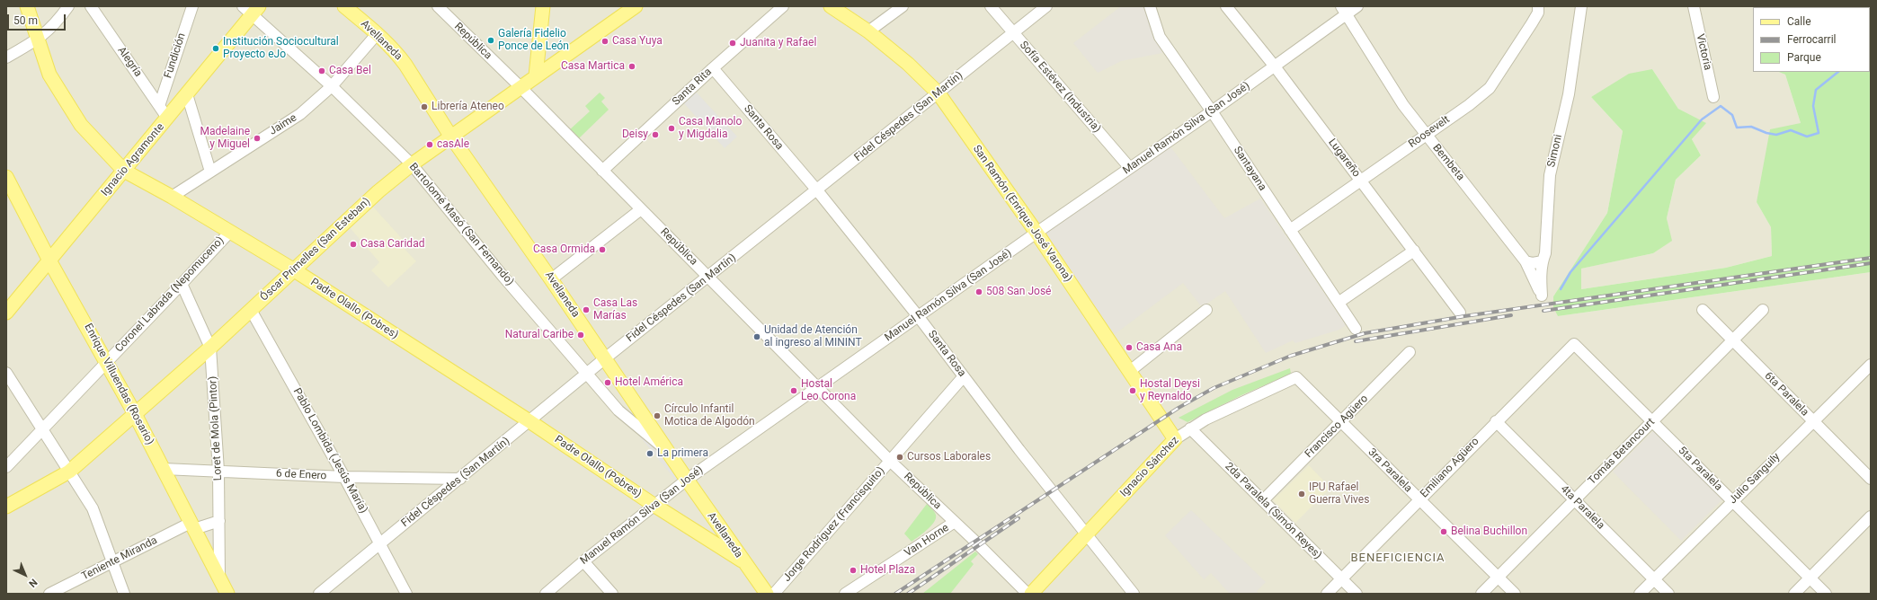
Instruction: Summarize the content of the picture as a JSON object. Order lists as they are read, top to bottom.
{
  "streets": {
    "main road": [
      "Avellaneda",
      "Ignacio Agramonte",
      "San Ramón (Enrique José Varona)",
      "Óscar Primelles (San Esteban)",
      "Padre Olallo (Pobres)",
      "Enrique Villuendas (Rosario)",
      "Ignacio Sánchez"
    ],
    "street": [
      "República",
      "Victoria",
      "Fundición",
      "Alegría",
      "Santa Rita",
      "Sofía Estévez (Industria)",
      "Fidel Céspedes (San Martín)",
      "Jaime",
      "Santa Rosa",
      "Manuel Ramón Silva (San José)",
      "Roosevelt",
      "Simoni",
      "Lugareño",
      "Bembeta",
      "Santayana",
      "Bartolomé Masó (San Fernando)",
      "Coronel Labrada (Nepomuceno)",
      "6ta Paralela",
      "Francisco Agüero",
      "Loret de Mola (Pintor)",
      "Pablo Lombida (Jesús María)",
      "Tomás Betancourt",
      "Emiliano Agüero",
      "5ta Paralela",
      "3ra Paralela",
      "6 de Enero",
      "Julio Sanguily",
      "4ta Paralela",
      "2da Paralela (Simón Reyes)",
      "Jorge Rodríguez (Francisquito)",
      "Van Horne",
      "Teniente Miranda"
    ]
  },
  "crossings": [
    ["Avellaneda", "Fidel Céspedes (San Martín)"],
    ["Avellaneda", "Jaime"],
    ["Avellaneda", "Manuel Ramón Silva (San José)"],
    ["Avellaneda", "Bartolomé Masó (San Fernando)"],
    ["Avellaneda", "Óscar Primelles (San Esteban)"],
    ["Avellaneda", "Padre Olallo (Pobres)"],
    ["Avellaneda", "Jorge Rodríguez (Francisquito)"],
    ["República", "Santa Rita"],
    ["República", "Fidel Céspedes (San Martín)"],
    ["República", "Manuel Ramón Silva (San José)"],
    ["República", "Óscar Primelles (San Esteban)"],
    ["República", "Jorge Rodríguez (Francisquito)"],
    ["República", "Van Horne"],
    ["Fundición", "Alegría"],
    ["Alegría", "Ignacio Agramonte"],
    ["Santa Rita", "Santa Rosa"],
    ["Sofía Estévez (Industria)", "Fidel Céspedes (San Martín)"],
    ["Sofía Estévez (Industria)", "Manuel Ramón Silva (San José)"],
    ["Fidel Céspedes (San Martín)", "Santa Rosa"],
    ["Fidel Céspedes (San Martín)", "San Ramón (Enrique José Varona)"],
    ["Fidel Céspedes (San Martín)", "Bartolomé Masó (San Fernando)"],
    ["Fidel Céspedes (San Martín)", "Padre Olallo (Pobres)"],
    ["Fidel Céspedes (San Martín)", "Pablo Lombida (Jesús María)"],
    ["Fidel Céspedes (San Martín)", "6 de Enero"],
    ["Jaime", "Bartolomé Masó (San Fernando)"],
    ["Jaime", "Padre Olallo (Pobres)"],
    ["Santa Rosa", "Manuel Ramón Silva (San José)"],
    ["Santa Rosa", "Ignacio Sánchez"],
    ["Santa Rosa", "Jorge Rodríguez (Francisquito)"],
    ["Manuel Ramón Silva (San José)", "Lugareño"],
    ["Manuel Ramón Silva (San José)", "Bembeta"],
    ["Manuel Ramón Silva (San José)", "Santayana"],
    ["Manuel Ramón Silva (San José)", "San Ramón (Enrique José Varona)"],
    ["Manuel Ramón Silva (San José)", "Padre Olallo (Pobres)"],
    ["Roosevelt", "Lugareño"],
    ["Roosevelt", "Bembeta"],
    ["Roosevelt", "Santayana"],
    ["Simoni", "Bembeta"],
    ["Ignacio Agramonte", "Bartolomé Masó (San Fernando)"],
    ["Ignacio Agramonte", "Padre Olallo (Pobres)"],
    ["Ignacio Agramonte", "Enrique Villuendas (Rosario)"],
    ["San Ramón (Enrique José Varona)", "Ignacio Sánchez"],
    ["Bartolomé Masó (San Fernando)", "Óscar Primelles (San Esteban)"],
    ["Óscar Primelles (San Esteban)", "Padre Olallo (Pobres)"],
    ["Óscar Primelles (San Esteban)", "Enrique Villuendas (Rosario)"],
    ["Óscar Primelles (San Esteban)", "Loret de Mola (Pintor)"],
    ["Óscar Primelles (San Esteban)", "Pablo Lombida (Jesús María)"],
    ["Coronel Labrada (Nepomuceno)", "Padre Olallo (Pobres)"],
    ["Coronel Labrada (Nepomuceno)", "Enrique Villuendas (Rosario)"],
    ["Coronel Labrada (Nepomuceno)", "Loret de Mola (Pintor)"],
    ["Enrique Villuendas (Rosario)", "Loret de Mola (Pintor)"],
    ["Enrique Villuendas (Rosario)", "6 de Enero"],
    ["Enrique Villuendas (Rosario)", "Teniente Miranda"],
    ["6ta Paralela", "Tomás Betancourt"],
    ["6ta Paralela", "Julio Sanguily"],
    ["Francisco Agüero", "3ra Paralela"],
    ["Francisco Agüero", "2da Paralela (Simón Reyes)"],
    ["Loret de Mola (Pintor)", "6 de Enero"],
    ["Loret de Mola (Pintor)", "Teniente Miranda"],
    ["Pablo Lombida (Jesús María)", "6 de Enero"],
    ["Tomás Betancourt", "5ta Paralela"],
    ["Tomás Betancourt", "3ra Paralela"],
    ["Tomás Betancourt", "4ta Paralela"],
    ["Ignacio Sánchez", "3ra Paralela"],
    ["Ignacio Sánchez", "2da Paralela (Simón Reyes)"],
    ["Emiliano Agüero", "5ta Paralela"],
    ["Emiliano Agüero", "3ra Paralela"],
    ["Emiliano Agüero", "4ta Paralela"],
    ["Emiliano Agüero", "2da Paralela (Simón Reyes)"],
    ["5ta Paralela", "Julio Sanguily"],
    ["Julio Sanguily", "4ta Paralela"]
  ],
  "districts": ["BENEFICIENCIA"],
  "places": [
    "Galería Fidelio Ponce de León",
    "Casa Yuya",
    "Juanita y Rafael",
    "Institución Sociocultural Proyecto eJo",
    "Casa Martica",
    "Casa Bel",
    "Librería Ateneo",
    "Casa Manolo y Migdalia",
    "Deisy",
    "Madelaine y Miguel",
    "casAle",
    "Casa Caridad",
    "Casa Ormida",
    "508 San José",
    "Casa Las Marías",
    "Natural Caribe",
    "Unidad de Atención al ingreso al MININT",
    "Casa Ana",
    "Hotel América",
    "Hostal Leo Corona",
    "Hostal Deysi y Reynaldo",
    "Círculo Infantil Motica de Algodón",
    "La primera",
    "Cursos Laborales",
    "IPU Rafael Guerra Vives",
    "Belina Buchillon",
    "Hotel Plaza"
  ],
  "legend": ["Calle", "Ferrocarril", "Parque"],
  "scale_bar": "50 m",
  "north": "bottom right"
}
